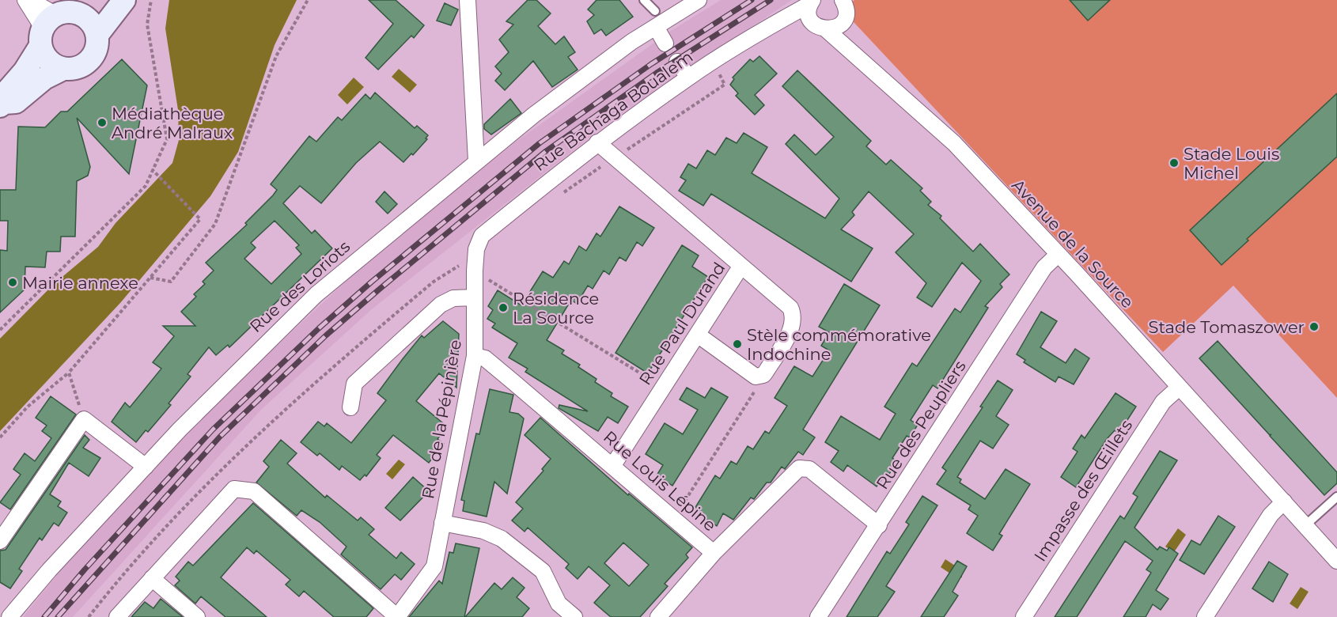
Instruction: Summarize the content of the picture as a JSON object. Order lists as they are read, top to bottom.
{
  "streets": {
    "street": [
      "Rue Bachaga Boualem",
      "Avenue de la Source",
      "Rue des Loriots",
      "Rue Paul Durand",
      "Rue de la Pépinière",
      "Rue des Peupliers",
      "Rue Louis Lépine",
      "Impasse des Œillets"
    ]
  },
  "crossings": [
    ["Rue Bachaga Boualem", "Rue Paul Durand"],
    ["Rue Bachaga Boualem", "Rue de la Pépinière"],
    ["Avenue de la Source", "Rue des Peupliers"],
    ["Avenue de la Source", "Impasse des Œillets"],
    ["Rue Paul Durand", "Rue Louis Lépine"],
    ["Rue de la Pépinière", "Rue Louis Lépine"],
    ["Rue des Peupliers", "Rue Louis Lépine"]
  ],
  "places": [
    "Médiathèque André Malraux",
    "Stade Louis Michel",
    "Mairie annexe",
    "Résidence La Source",
    "Stade Tomaszower",
    "Stèle commémorative Indochine"
  ]
}
